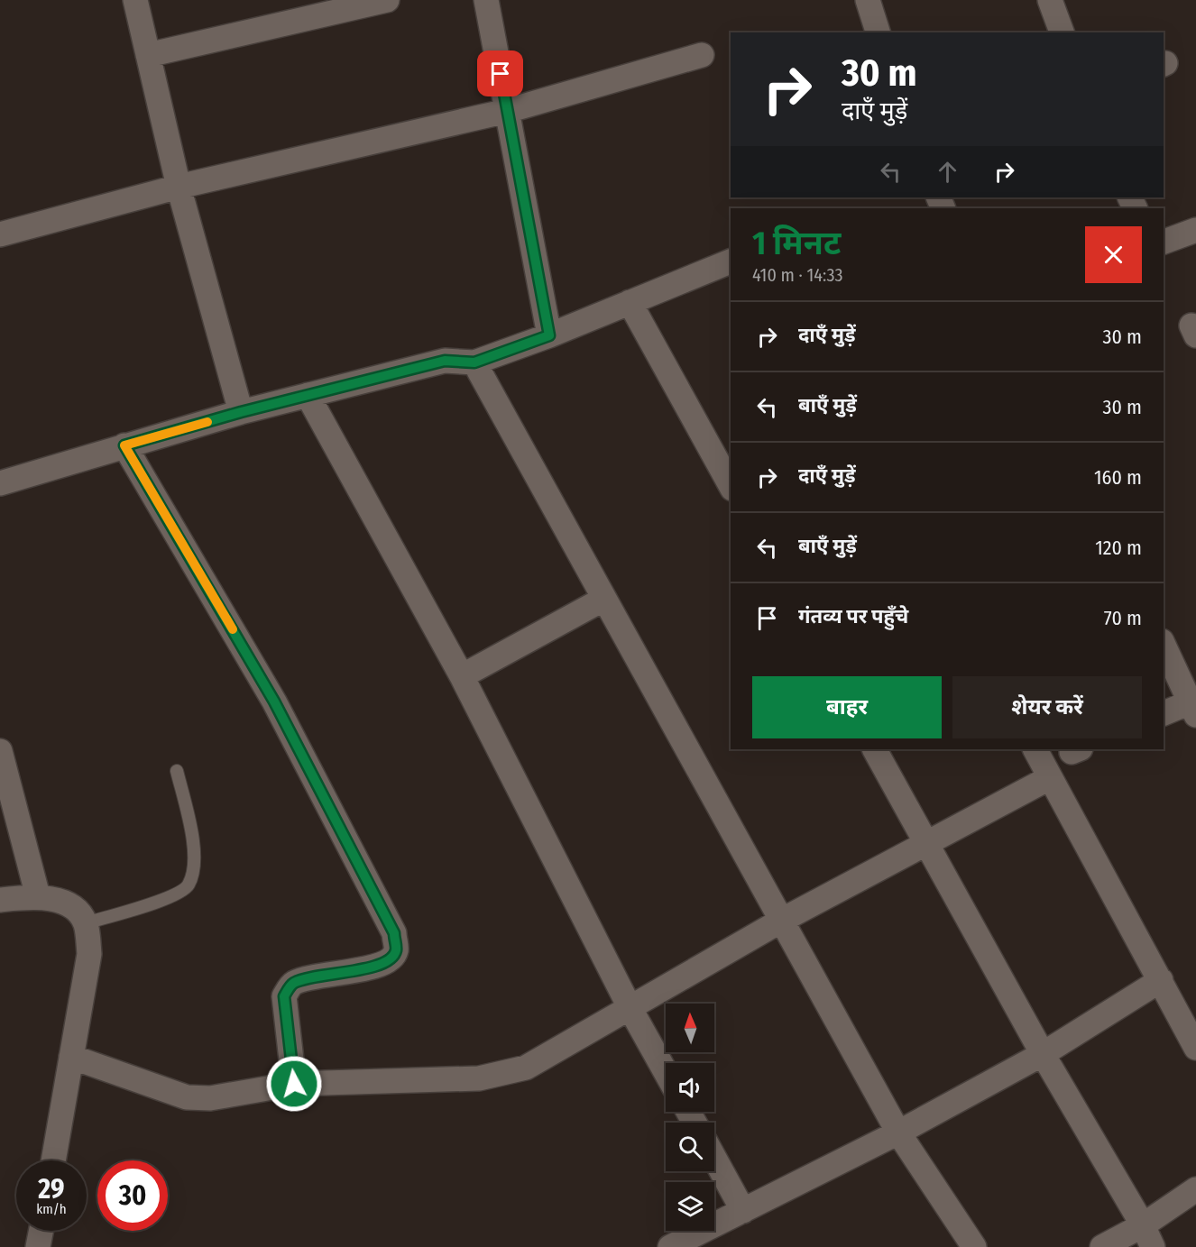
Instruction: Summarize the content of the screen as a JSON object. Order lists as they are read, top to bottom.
{
  "north": "top",
  "page": {
    "turn": ["30 m", "दाएँ मुड़ें"],
    "heading": ["1 मिनट", "410 m · 14:33"],
    "list": [
      {
        "name": "दाएँ मुड़ें",
        "value": "30 m"
      },
      {
        "name": "बाएँ मुड़ें",
        "value": "30 m"
      },
      {
        "name": "दाएँ मुड़ें",
        "value": "160 m"
      },
      {
        "name": "बाएँ मुड़ें",
        "value": "120 m"
      },
      {
        "name": "गंतव्य पर पहुँचे",
        "value": "70 m"
      }
    ],
    "buttons": ["बाहर", "शेयर करें"],
    "speed": "29 km/h",
    "limit": "30"
  }
}
